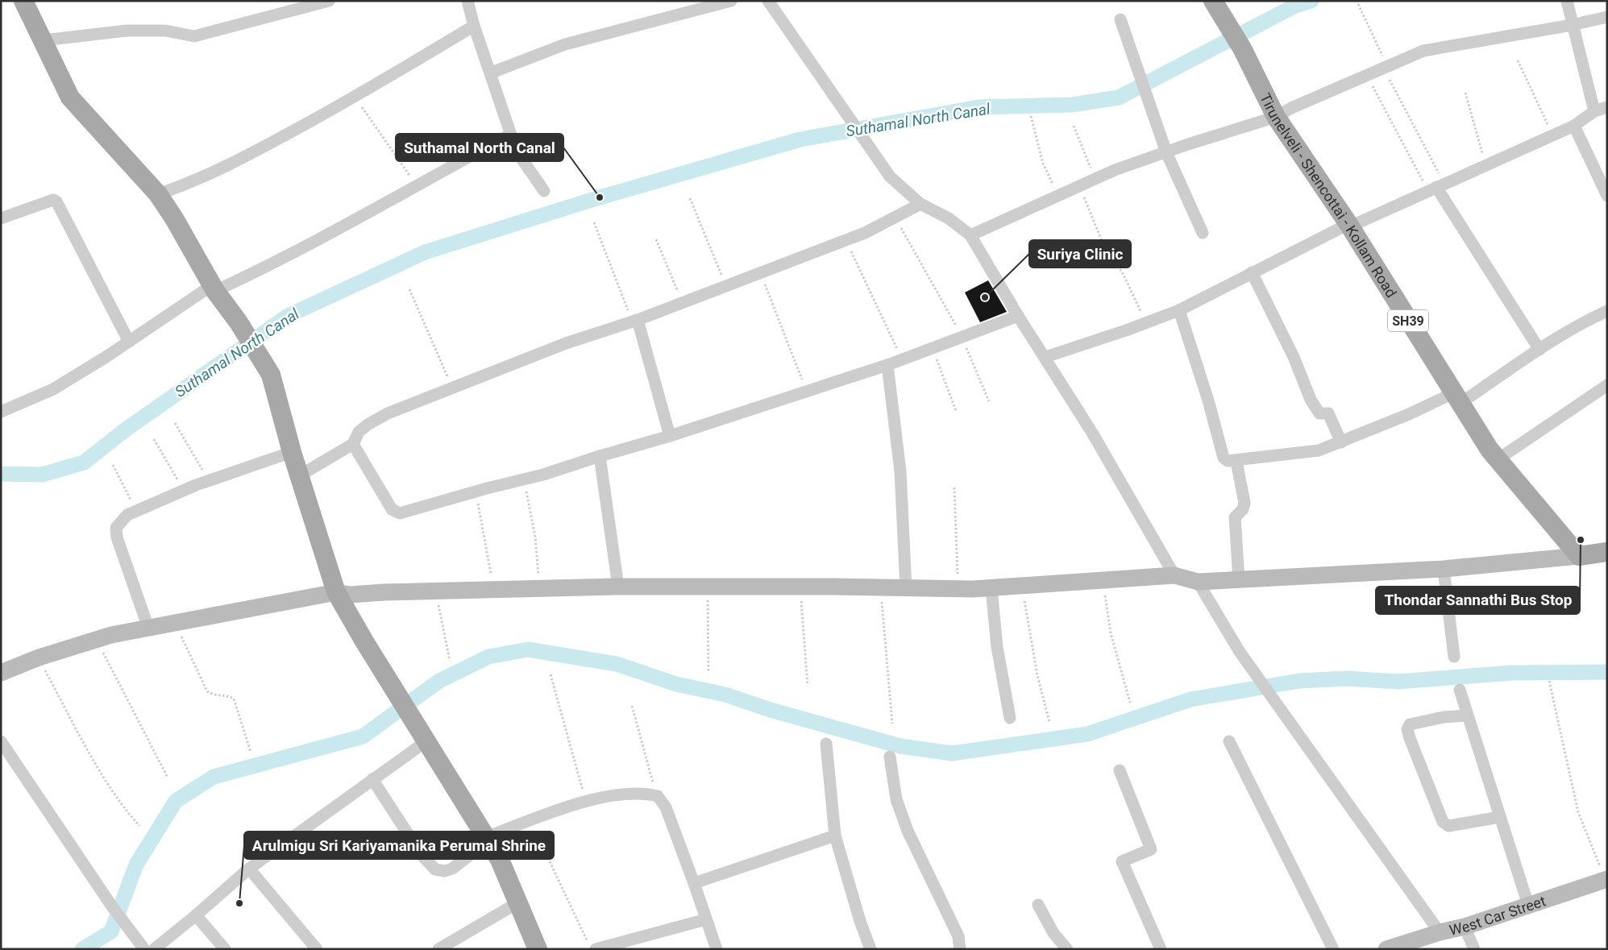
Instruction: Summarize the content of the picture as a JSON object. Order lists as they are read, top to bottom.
{
  "streets": {
    "main road": ["Tirunelveli - Shencottai - Kollam Road", "SH39"],
    "street": ["West Car Street"]
  },
  "water": ["Suthamal North Canal"],
  "places": [
    "Suthamal North Canal",
    "Suriya Clinic",
    "Thondar Sannathi Bus Stop",
    "Arulmigu Sri Kariyamanika Perumal Shrine"
  ]
}
